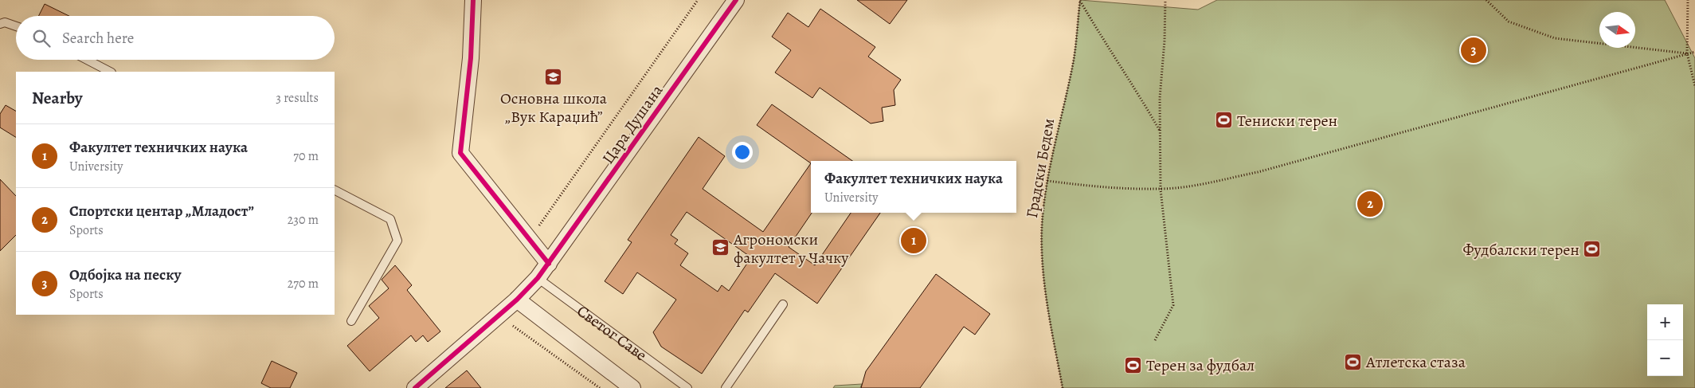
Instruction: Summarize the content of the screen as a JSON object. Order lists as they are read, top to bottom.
{
  "streets": {
    "street": ["Цара Душана", "Светог Саве"],
    "path": ["Градски Бедем"]
  },
  "crossings": [
    ["Цара Душана", "Светог Саве"]
  ],
  "places": {
    "school or university": ["Основна школа „Вук Караџић”", "Агрономски факултет у Чачку"],
    "sports": [
      "Тениски терен",
      "Фудбалски терен",
      "Атлетска стаза",
      "Терен за фудбал"
    ]
  },
  "north": "right",
  "page": {
    "search": "Search here",
    "pins": ["3", "2", "1"],
    "heading": ["Nearby", "3 results"],
    "list": [
      {
        "mark": "1",
        "name": "Факултет техничких наука",
        "note": "University",
        "value": "70 m"
      },
      {
        "mark": "2",
        "name": "Спортски центар „Младост”",
        "note": "Sports",
        "value": "230 m"
      },
      {
        "mark": "3",
        "name": "Одбојка на песку",
        "note": "Sports",
        "value": "270 m"
      }
    ],
    "popup": ["Факултет техничких наука", "University"],
    "map_buttons": ["+", "−"]
  }
}
